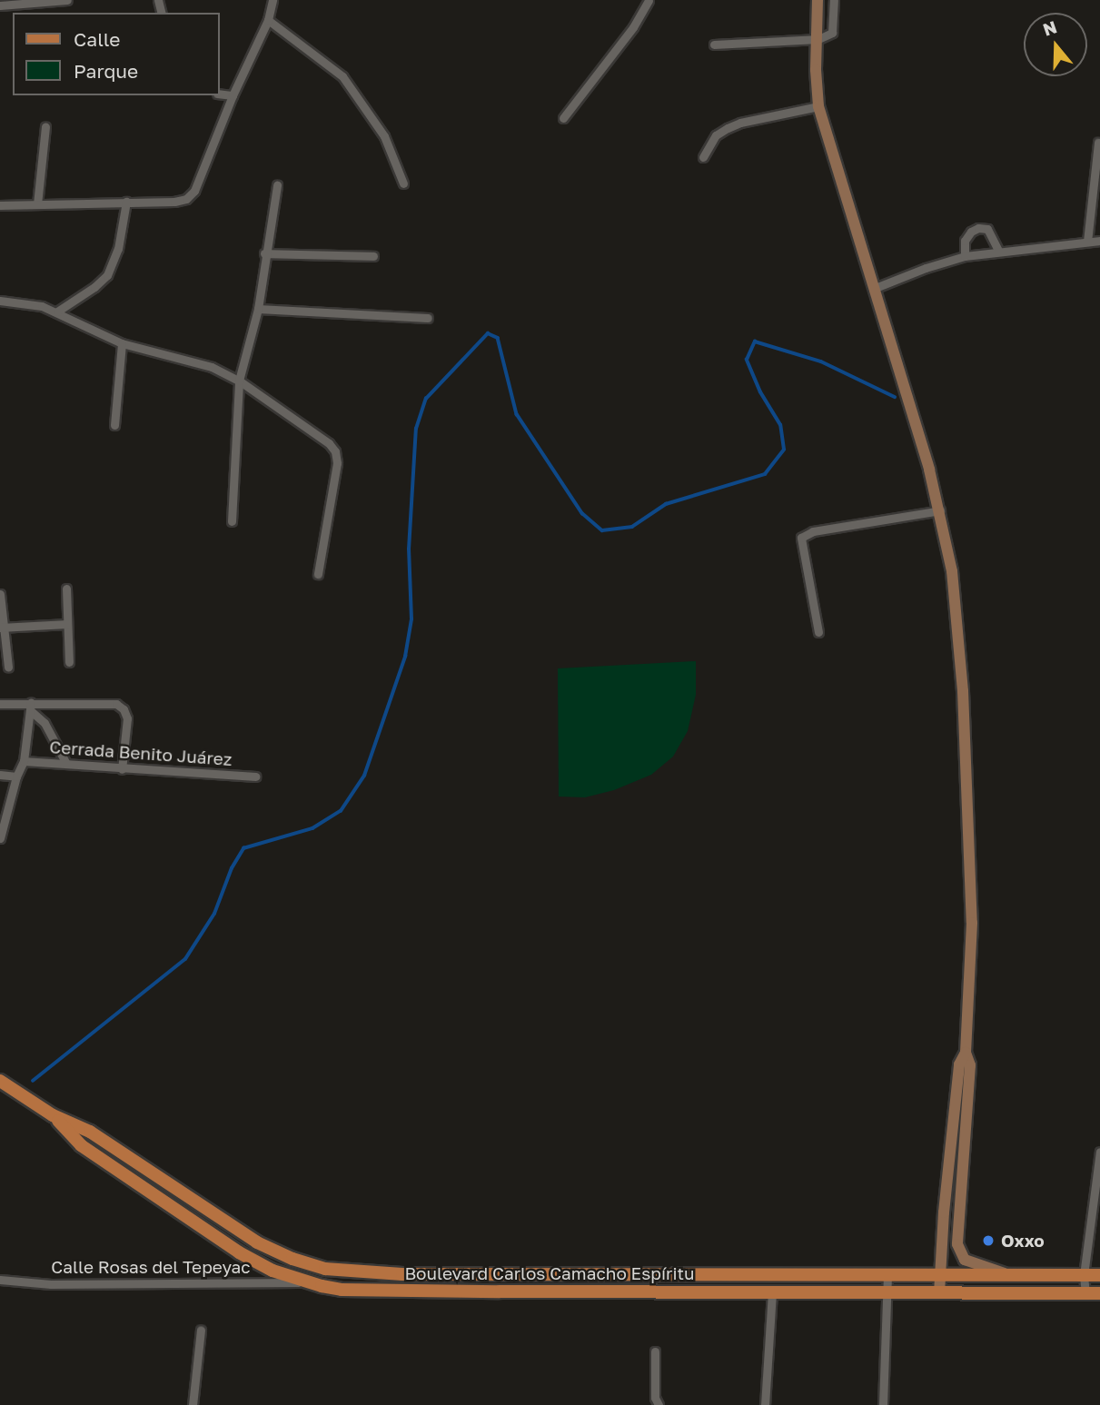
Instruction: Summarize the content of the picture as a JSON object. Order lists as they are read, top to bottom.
{
  "streets": {
    "main road": ["Boulevard Carlos Camacho Espíritu"],
    "street": ["Cerrada Benito Juárez", "Calle Rosas del Tepeyac"]
  },
  "crossings": [
    ["Calle Rosas del Tepeyac", "Boulevard Carlos Camacho Espíritu"]
  ],
  "places": ["Oxxo"],
  "legend": ["Calle", "Parque"],
  "north": "top"
}
